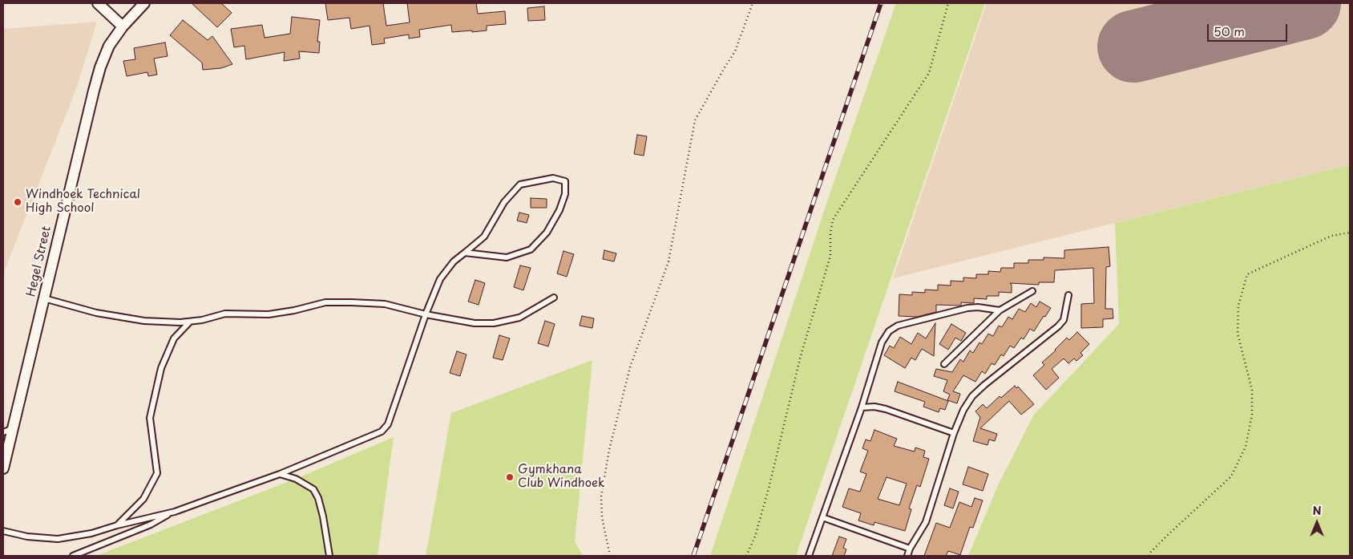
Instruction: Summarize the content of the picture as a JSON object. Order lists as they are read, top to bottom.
{
  "streets": {
    "street": ["Hegel Street"]
  },
  "places": ["Windhoek Technical High School", "Gymkhana Club Windhoek"],
  "scale_bar": "50 m",
  "north": "top"
}
